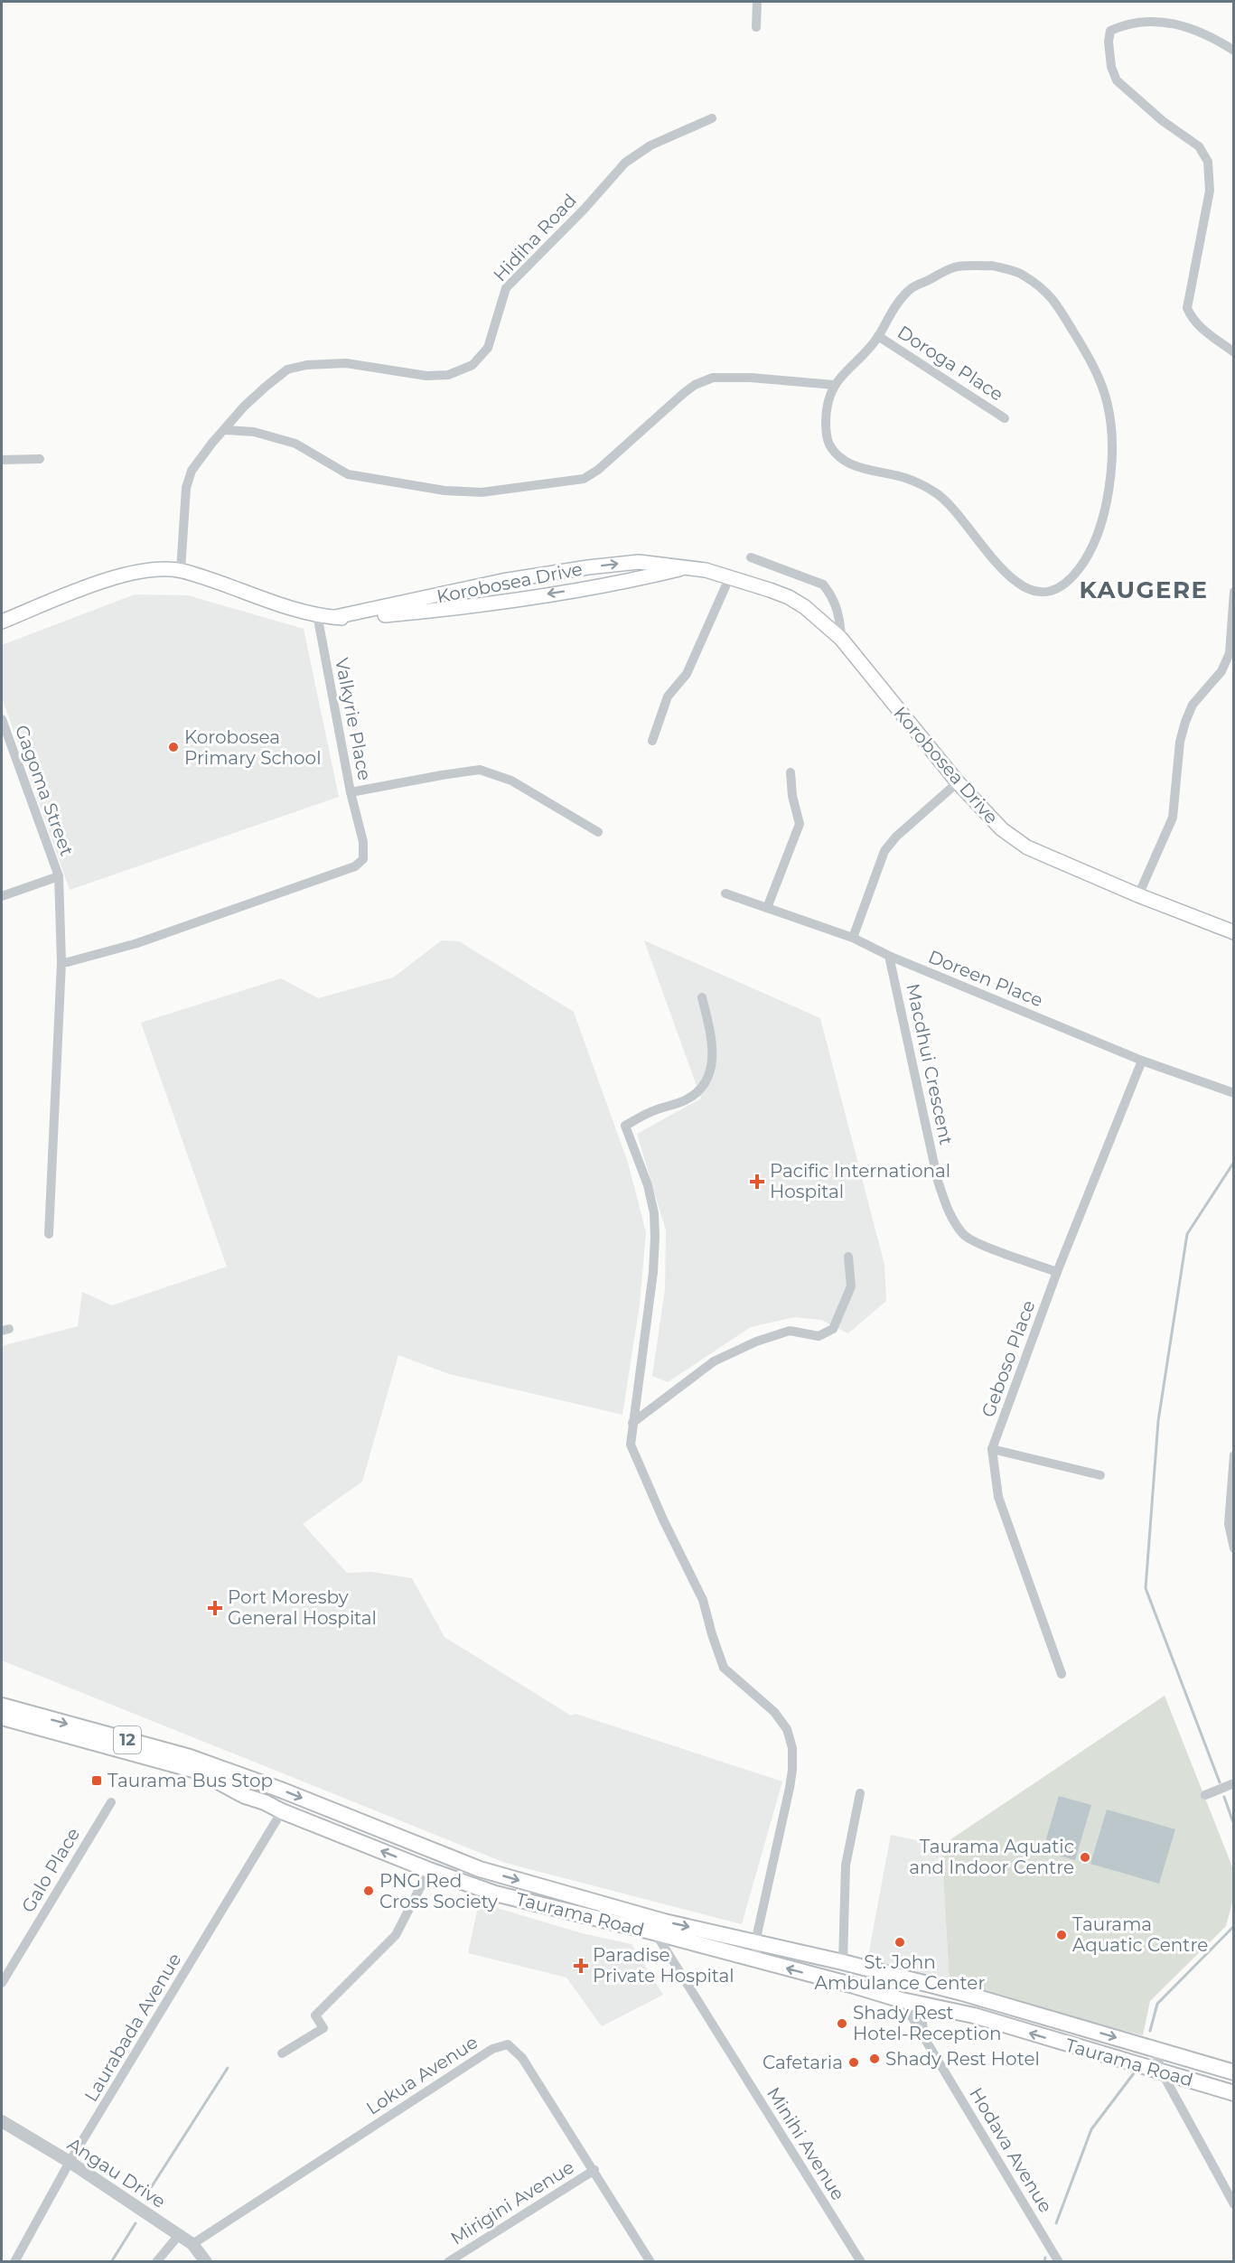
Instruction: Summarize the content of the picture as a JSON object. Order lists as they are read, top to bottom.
{
  "streets": {
    "main road": ["Korobosea Drive", "12", "Taurama Road"],
    "street": [
      "Hidiha Road",
      "Doroga Place",
      "Valkyrie Place",
      "Gagoma Street",
      "Doreen Place",
      "Macdhui Crescent",
      "Geboso Place",
      "Galo Place",
      "Laurabada Avenue",
      "Lokua Avenue",
      "Minihi Avenue",
      "Hodava Avenue",
      "Angau Drive",
      "Mirigini Avenue"
    ]
  },
  "crossings": [
    ["Hidiha Road", "Korobosea Drive"],
    ["Korobosea Drive", "Valkyrie Place"],
    ["Doreen Place", "Macdhui Crescent"],
    ["Doreen Place", "Geboso Place"],
    ["Macdhui Crescent", "Geboso Place"],
    ["Taurama Road", "Laurabada Avenue"],
    ["Taurama Road", "Minihi Avenue"],
    ["Taurama Road", "Hodava Avenue"],
    ["Laurabada Avenue", "Angau Drive"],
    ["Lokua Avenue", "Angau Drive"],
    ["Lokua Avenue", "Mirigini Avenue"]
  ],
  "districts": ["KAUGERE"],
  "places": {
    "other": [
      "Korobosea Primary School",
      "Taurama Aquatic and Indoor Centre",
      "PNG Red Cross Society",
      "Taurama Aquatic Centre",
      "St. John Ambulance Center",
      "Shady Rest Hotel-Reception",
      "Shady Rest Hotel",
      "Cafetaria"
    ],
    "health": ["Pacific International Hospital", "Port Moresby General Hospital", "Paradise Private Hospital"],
    "transit": ["Taurama Bus Stop"]
  }
}
